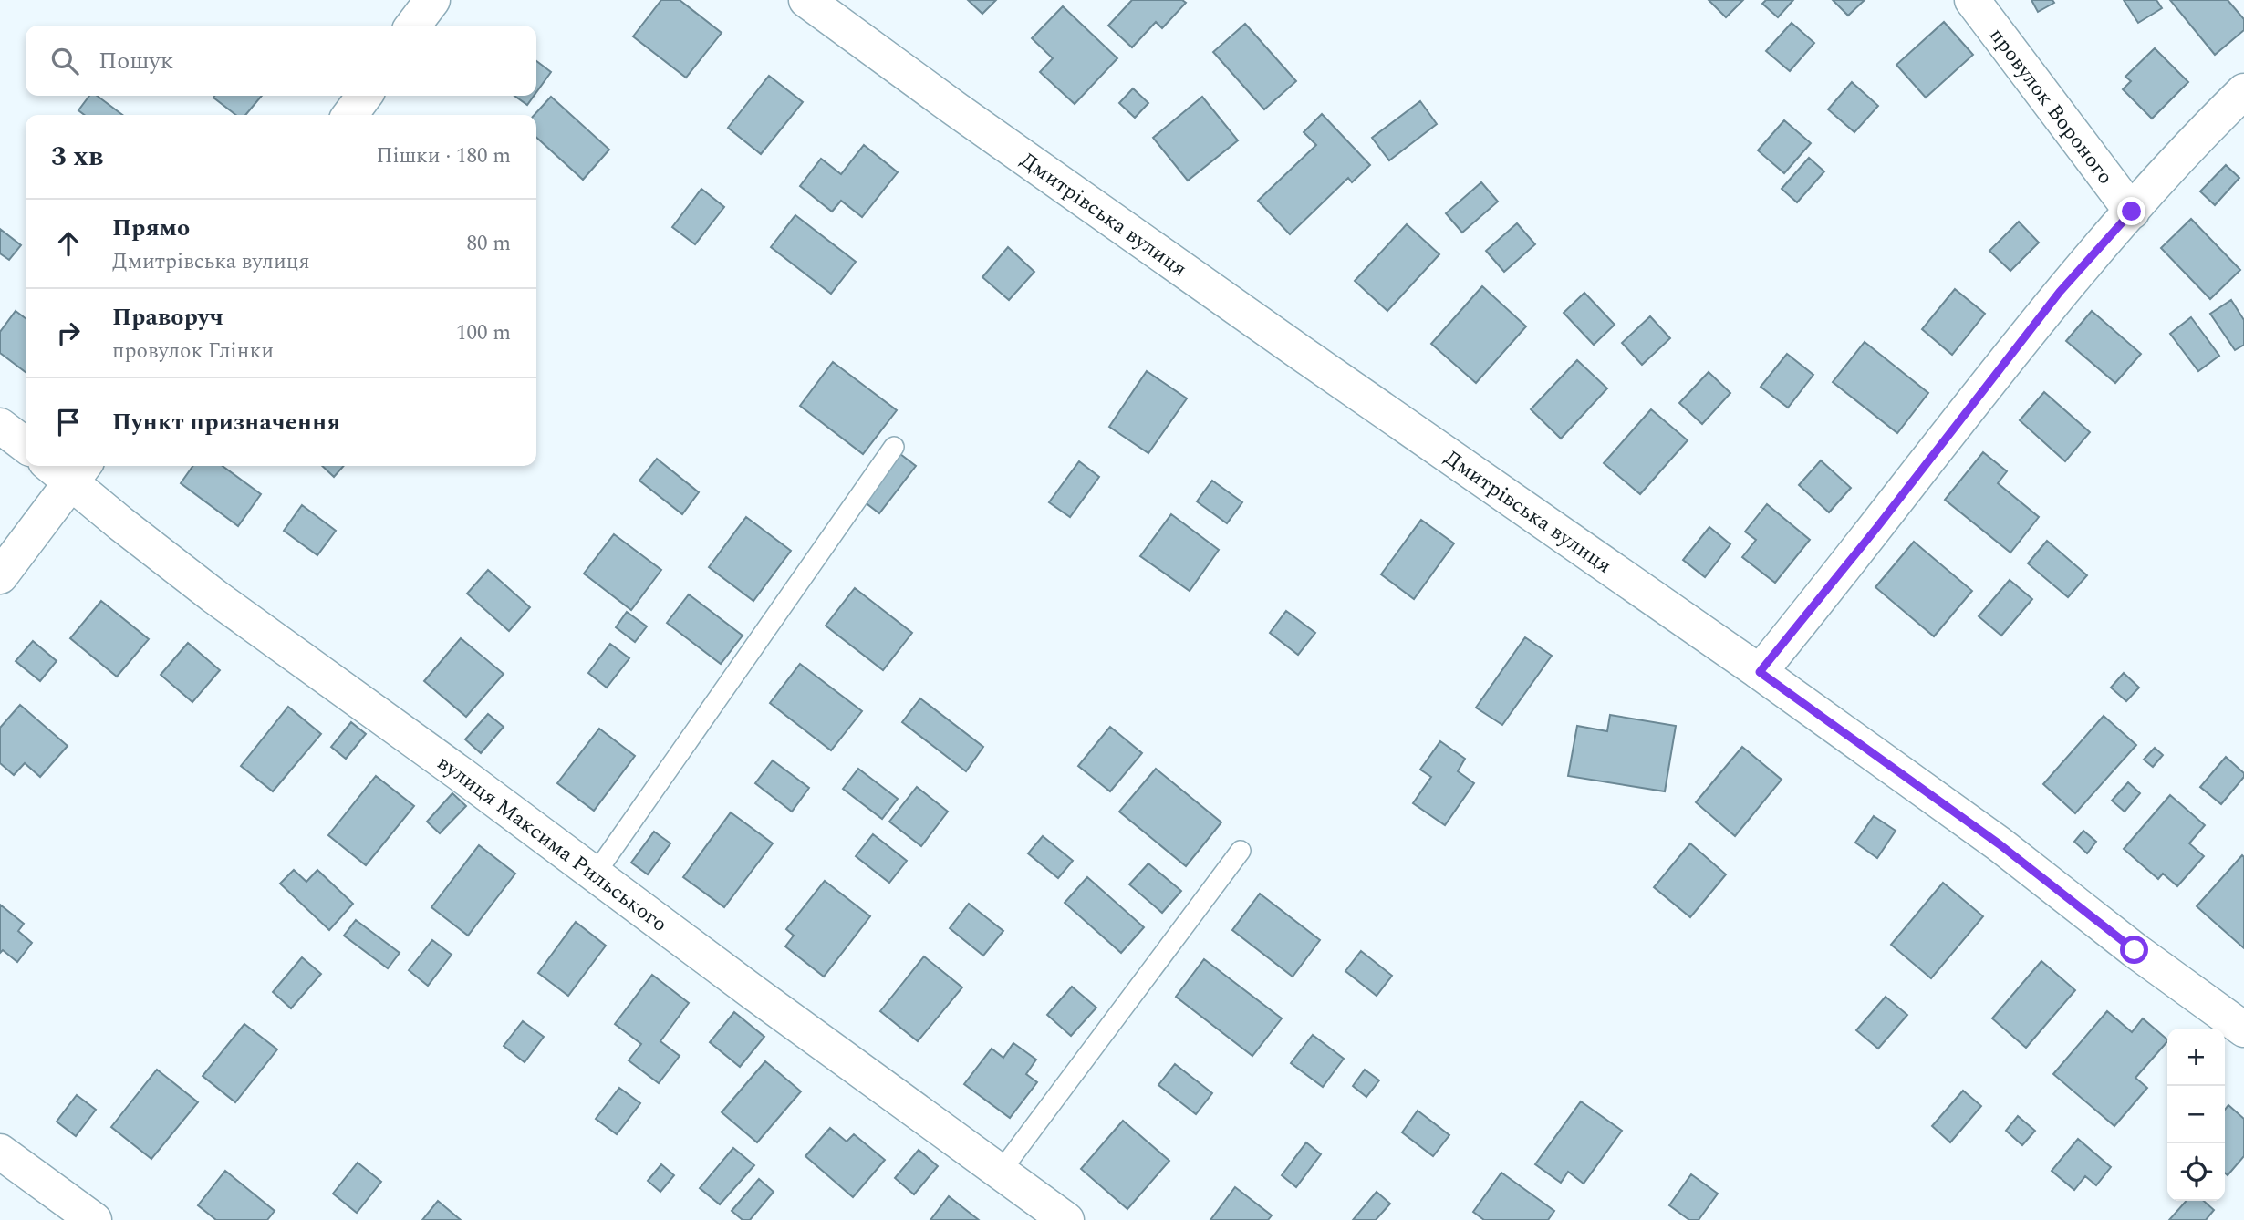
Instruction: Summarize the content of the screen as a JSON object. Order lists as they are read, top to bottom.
{
  "streets": {
    "street": ["провулок Вороного", "Дмитрівська вулиця", "вулиця Максима Рильського"]
  },
  "page": {
    "search": "Пошук",
    "heading": ["3 хв", "Пішки · 180 m"],
    "list": [
      ["Прямо", "Дмитрівська вулиця", "80 m"],
      ["Праворуч", "провулок Глінки", "100 m"],
      "Пункт призначення"
    ],
    "map_buttons": ["+", "−"]
  }
}
